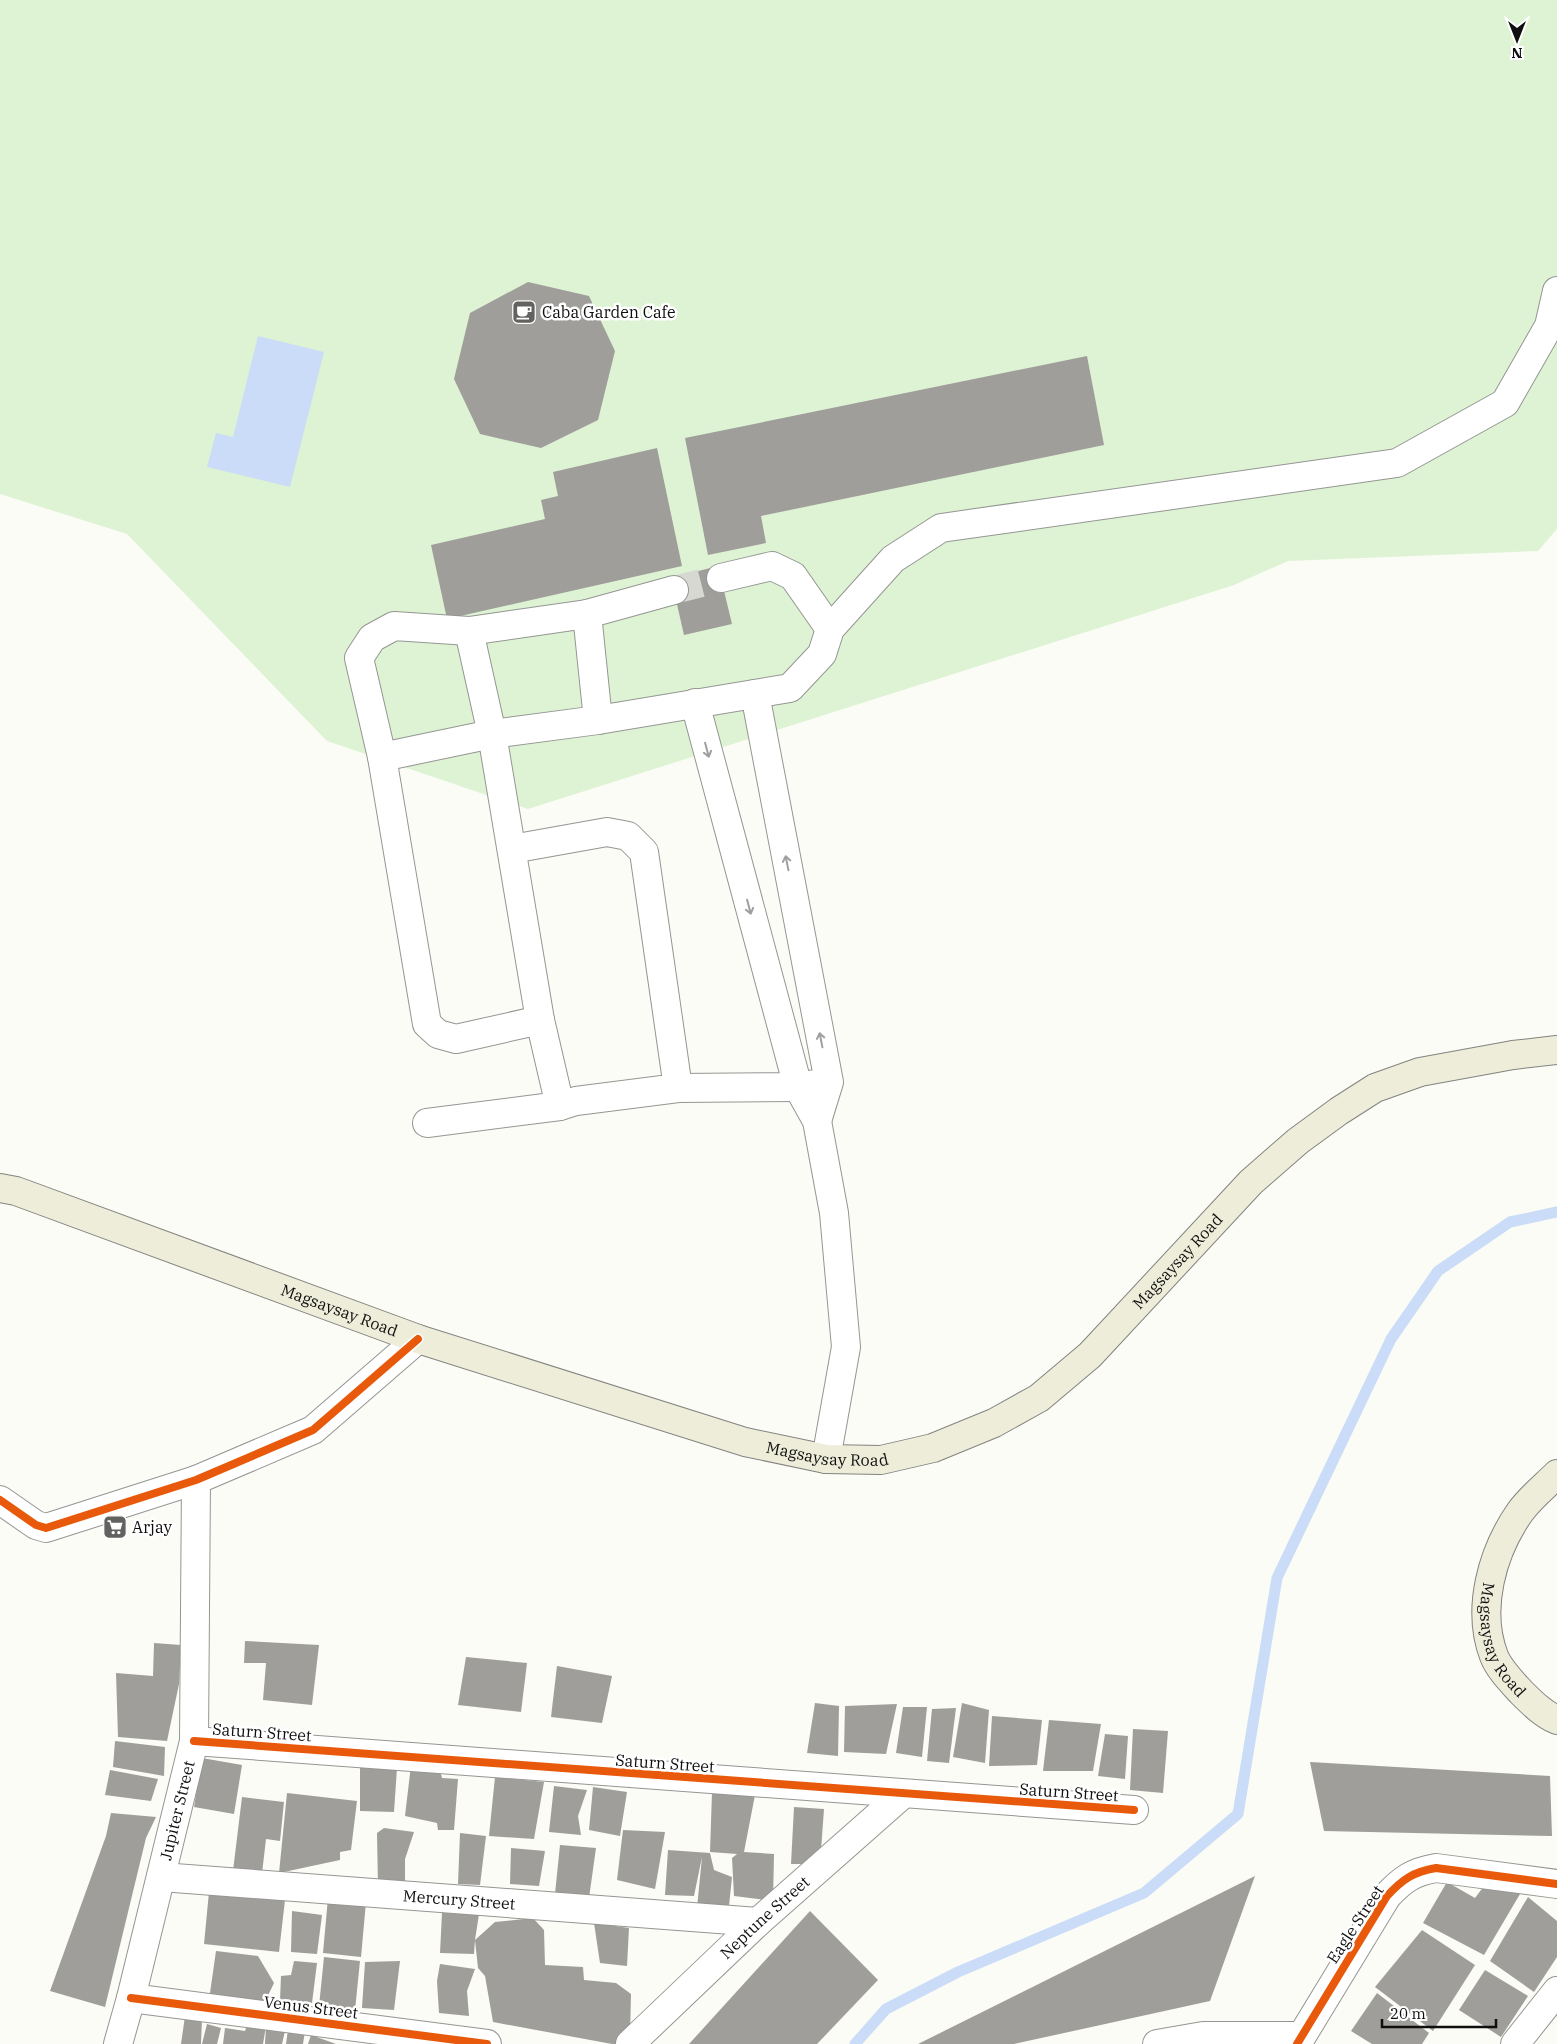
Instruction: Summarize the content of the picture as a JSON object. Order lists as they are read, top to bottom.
{
  "streets": {
    "main road": ["Magsaysay Road"],
    "street": [
      "Saturn Street",
      "Jupiter Street",
      "Mercury Street",
      "Neptune Street",
      "Eagle Street",
      "Venus Street"
    ]
  },
  "crossings": [
    ["Saturn Street", "Jupiter Street"],
    ["Saturn Street", "Neptune Street"],
    ["Jupiter Street", "Mercury Street"],
    ["Jupiter Street", "Venus Street"],
    ["Mercury Street", "Neptune Street"]
  ],
  "places": {
    "cafe": ["Caba Garden Cafe"],
    "supermarket": ["Arjay"]
  },
  "scale_bar": "20 m",
  "north": "bottom"
}
